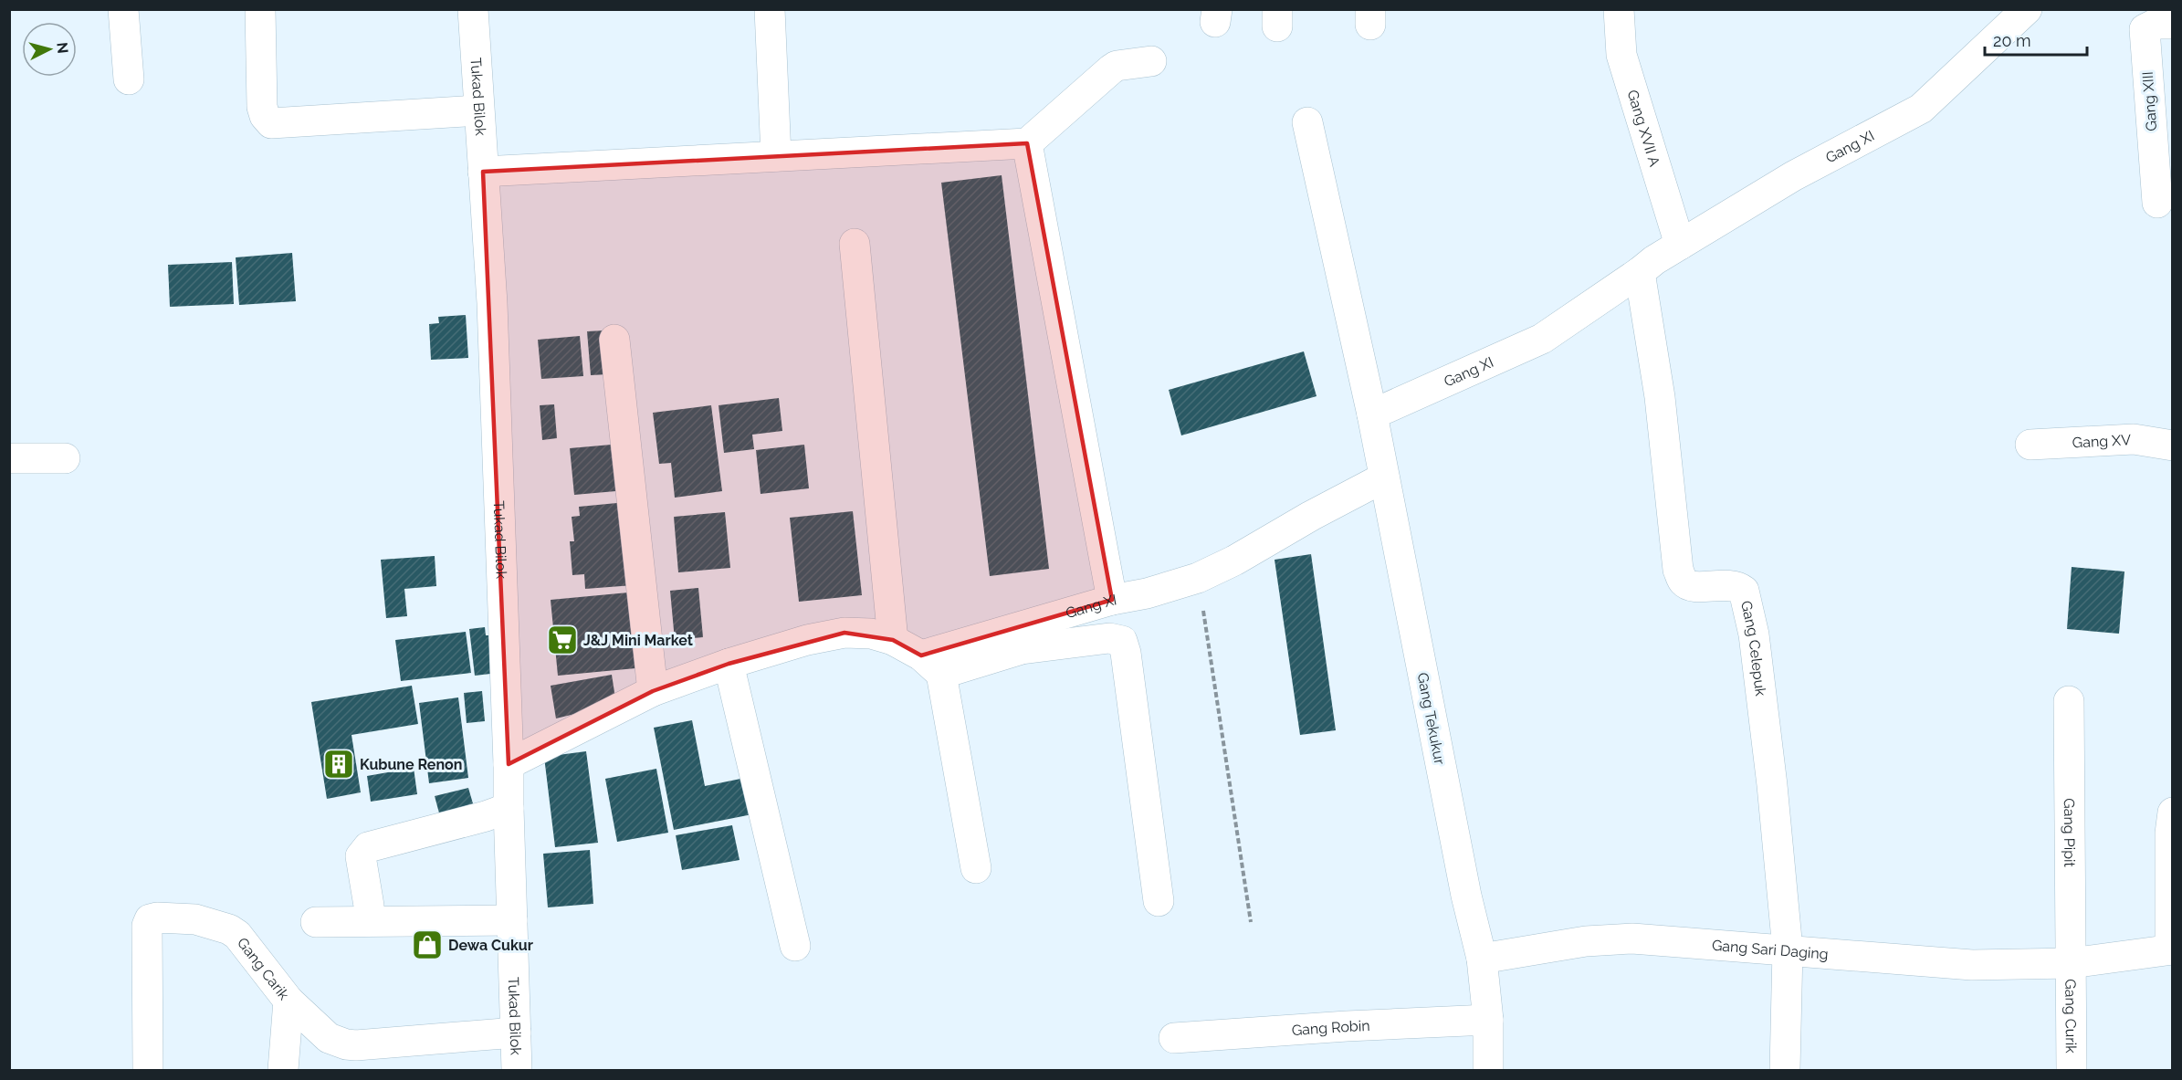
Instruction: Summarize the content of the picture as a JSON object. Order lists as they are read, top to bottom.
{
  "streets": {
    "street": [
      "Tukad Bilok",
      "Gang XIII",
      "Gang XVII A",
      "Gang XI",
      "Gang XV",
      "Gang Celepuk",
      "Gang Tekukur",
      "Gang Pipit",
      "Gang Sari Daging",
      "Gang Carik",
      "Gang Curik",
      "Gang Robin"
    ]
  },
  "crossings": [
    ["Tukad Bilok", "Gang Carik"],
    ["Gang XVII A", "Gang XI"],
    ["Gang XI", "Gang Celepuk"],
    ["Gang XI", "Gang Tekukur"],
    ["Gang Celepuk", "Gang Sari Daging"],
    ["Gang Tekukur", "Gang Sari Daging"],
    ["Gang Pipit", "Gang Sari Daging"],
    ["Gang Pipit", "Gang Curik"],
    ["Gang Sari Daging", "Gang Curik"]
  ],
  "places": {
    "supermarket": ["J&J Mini Market"],
    "building": ["Kubune Renon"],
    "shop": ["Dewa Cukur"]
  },
  "scale_bar": "20 m",
  "north": "right"
}
